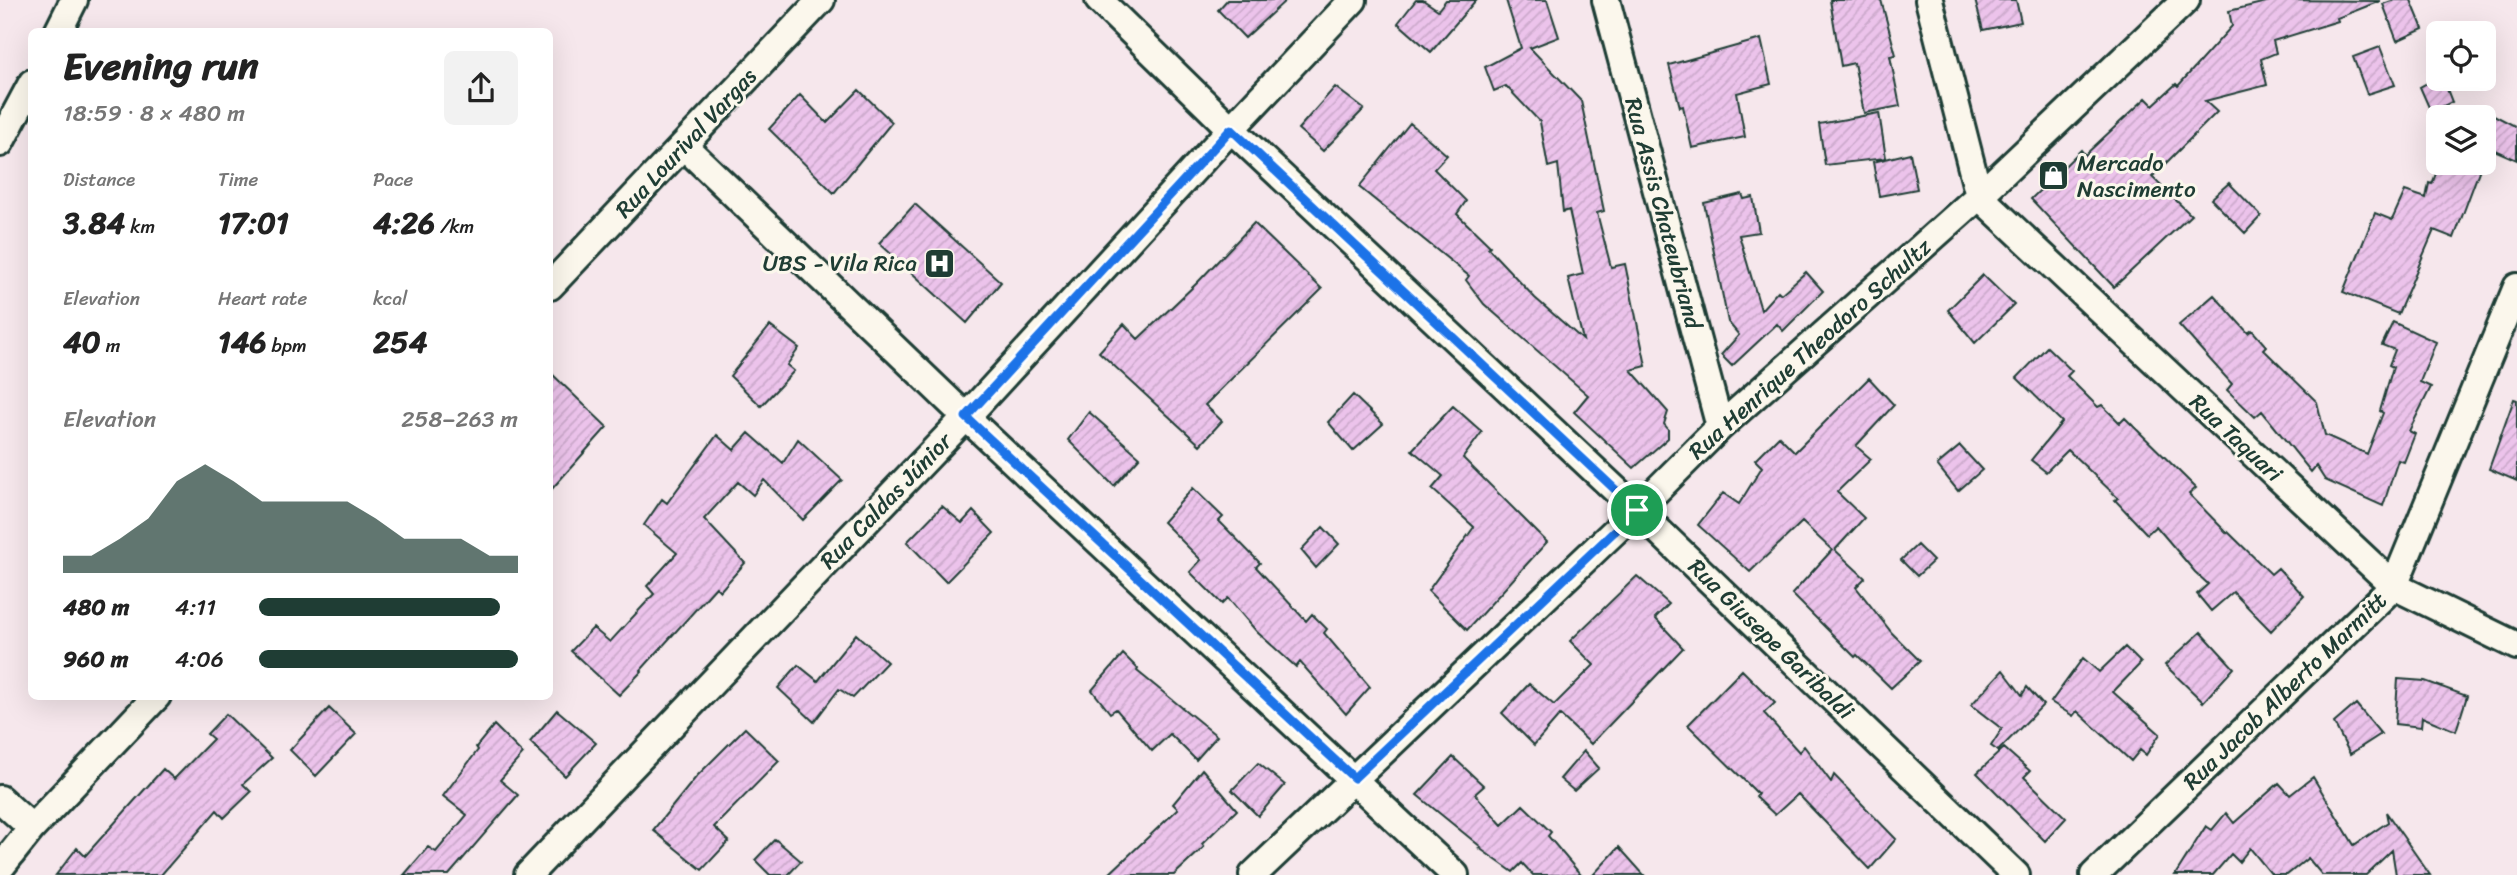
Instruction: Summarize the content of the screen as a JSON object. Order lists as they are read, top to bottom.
{
  "streets": {
    "street": [
      "Rua Lourival Vargas",
      "Rua Assis Chateubriand",
      "Rua Henrique Theodoro Schultz",
      "Rua Taquari",
      "Rua Caldas Júnior",
      "Rua Giusepe Garibaldi",
      "Rua Jacob Alberto Marmitt"
    ]
  },
  "crossings": [
    ["Rua Assis Chateubriand", "Rua Henrique Theodoro Schultz"],
    ["Rua Henrique Theodoro Schultz", "Rua Taquari"],
    ["Rua Henrique Theodoro Schultz", "Rua Giusepe Garibaldi"],
    ["Rua Taquari", "Rua Jacob Alberto Marmitt"],
    ["Rua Caldas Júnior", "Rua Giusepe Garibaldi"]
  ],
  "places": {
    "shop": ["Mercado Nascimento"],
    "hospital": ["UBS - Vila Rica"]
  },
  "page": {
    "heading": ["Evening run", "18:59 · 8 × 480 m"],
    "stats": [
      ["Distance", "3.84 km"],
      ["Time", "17:01"],
      ["Pace", "4:26 /km"],
      ["Elevation", "40 m"],
      ["Heart rate", "146 bpm"],
      ["kcal", "254"]
    ],
    "chart": ["Elevation", "258–263 m"],
    "list": [
      {
        "name": "480 m",
        "note": "4:11"
      },
      {
        "name": "960 m",
        "note": "4:06"
      }
    ]
  }
}
